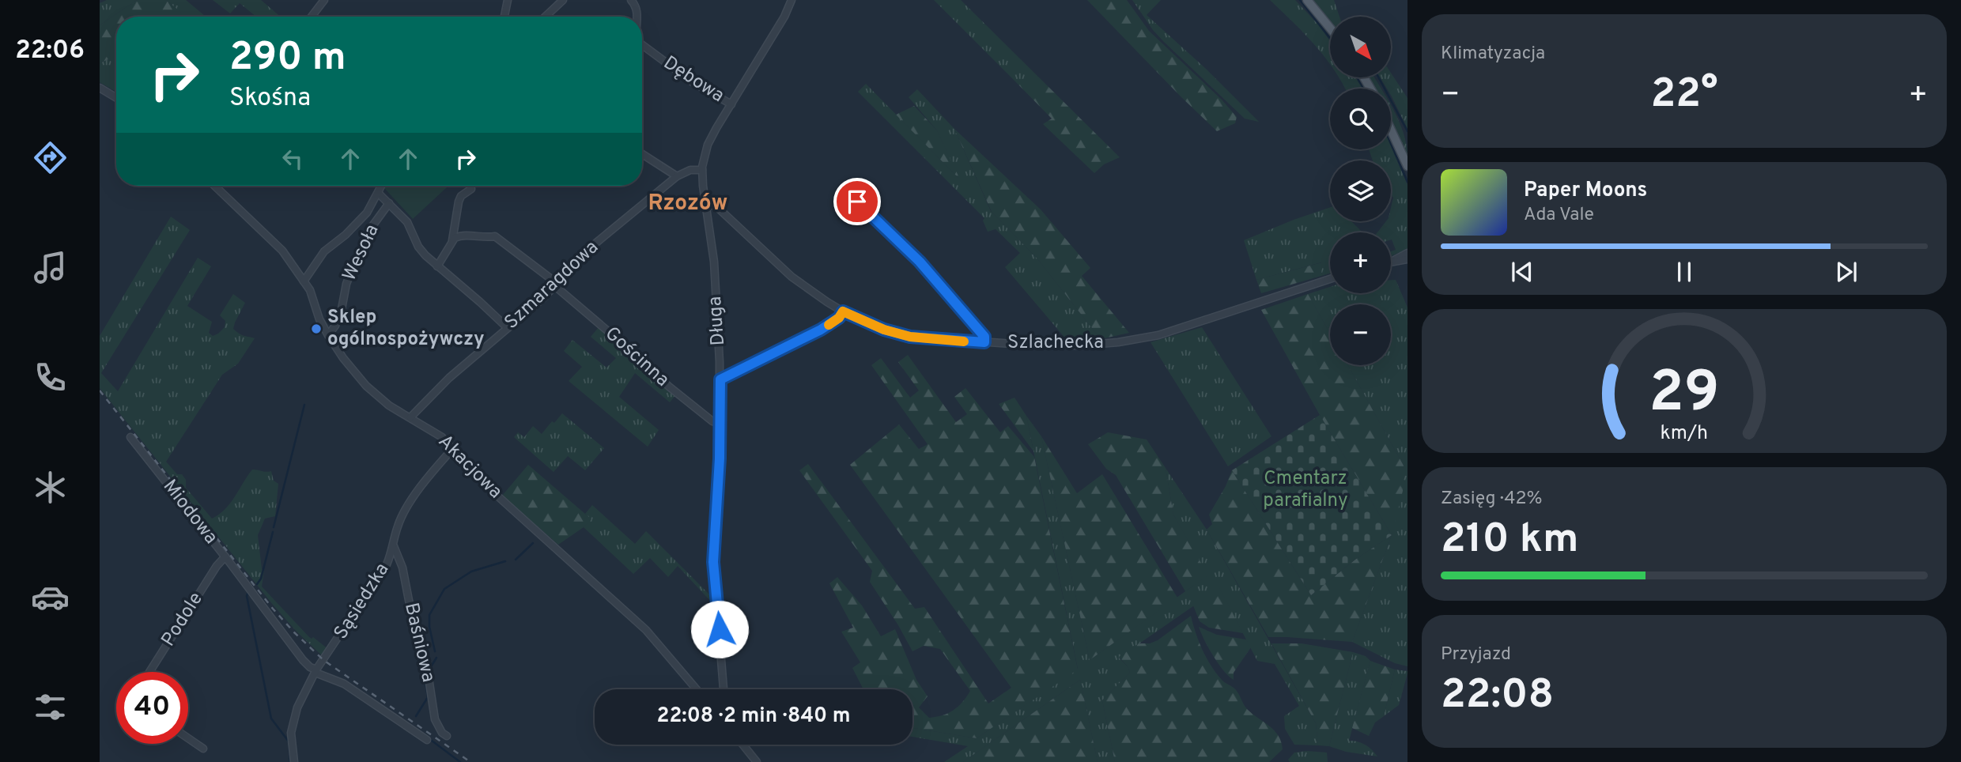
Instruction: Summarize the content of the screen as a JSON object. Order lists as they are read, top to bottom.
{
  "streets": {
    "street": [
      "Dębowa",
      "Wesoła",
      "Szmaragdowa",
      "Długa",
      "Szlachecka",
      "Gościnna",
      "Akacjowa",
      "Miodowa",
      "Sąsiedzka",
      "Podole",
      "Baśniowa"
    ]
  },
  "crossings": [
    ["Dębowa", "Długa"],
    ["Wesoła", "Akacjowa"],
    ["Szmaragdowa", "Długa"],
    ["Szmaragdowa", "Gościnna"],
    ["Szmaragdowa", "Akacjowa"],
    ["Długa", "Szlachecka"],
    ["Długa", "Gościnna"],
    ["Akacjowa", "Sąsiedzka"],
    ["Miodowa", "Sąsiedzka"],
    ["Miodowa", "Podole"],
    ["Sąsiedzka", "Baśniowa"]
  ],
  "districts": ["Rzozów"],
  "parks": ["Cmentarz parafialny"],
  "places": ["Sklep ogólnospożywczy"],
  "north": "bottom right",
  "page": {
    "tabs": "22:06",
    "tile": [
      "Klimatyzacja",
      ["Zasięg · 42%", "210 km"],
      ["Przyjazd", "22:08"]
    ],
    "map_buttons": ["+", "−"],
    "turn": ["290 m", "Skośna"],
    "heat": ["−", "22°", "+"],
    "song": ["Paper Moons", "Ada Vale"],
    "limit": "40",
    "trip": "22:08 · 2 min · 840 m",
    "gauge": ["29", "km/h"]
  }
}
